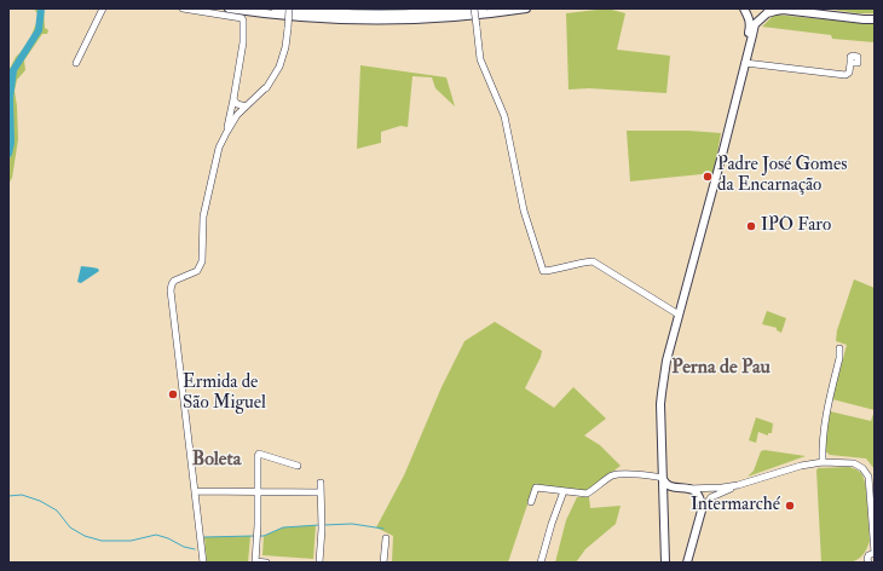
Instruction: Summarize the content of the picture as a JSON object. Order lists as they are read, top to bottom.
{
  "districts": ["Perna de Pau", "Boleta"],
  "places": [
    "Padre José Gomes da Encarnação",
    "IPO Faro",
    "Ermida de São Miguel",
    "Intermarché"
  ]
}
